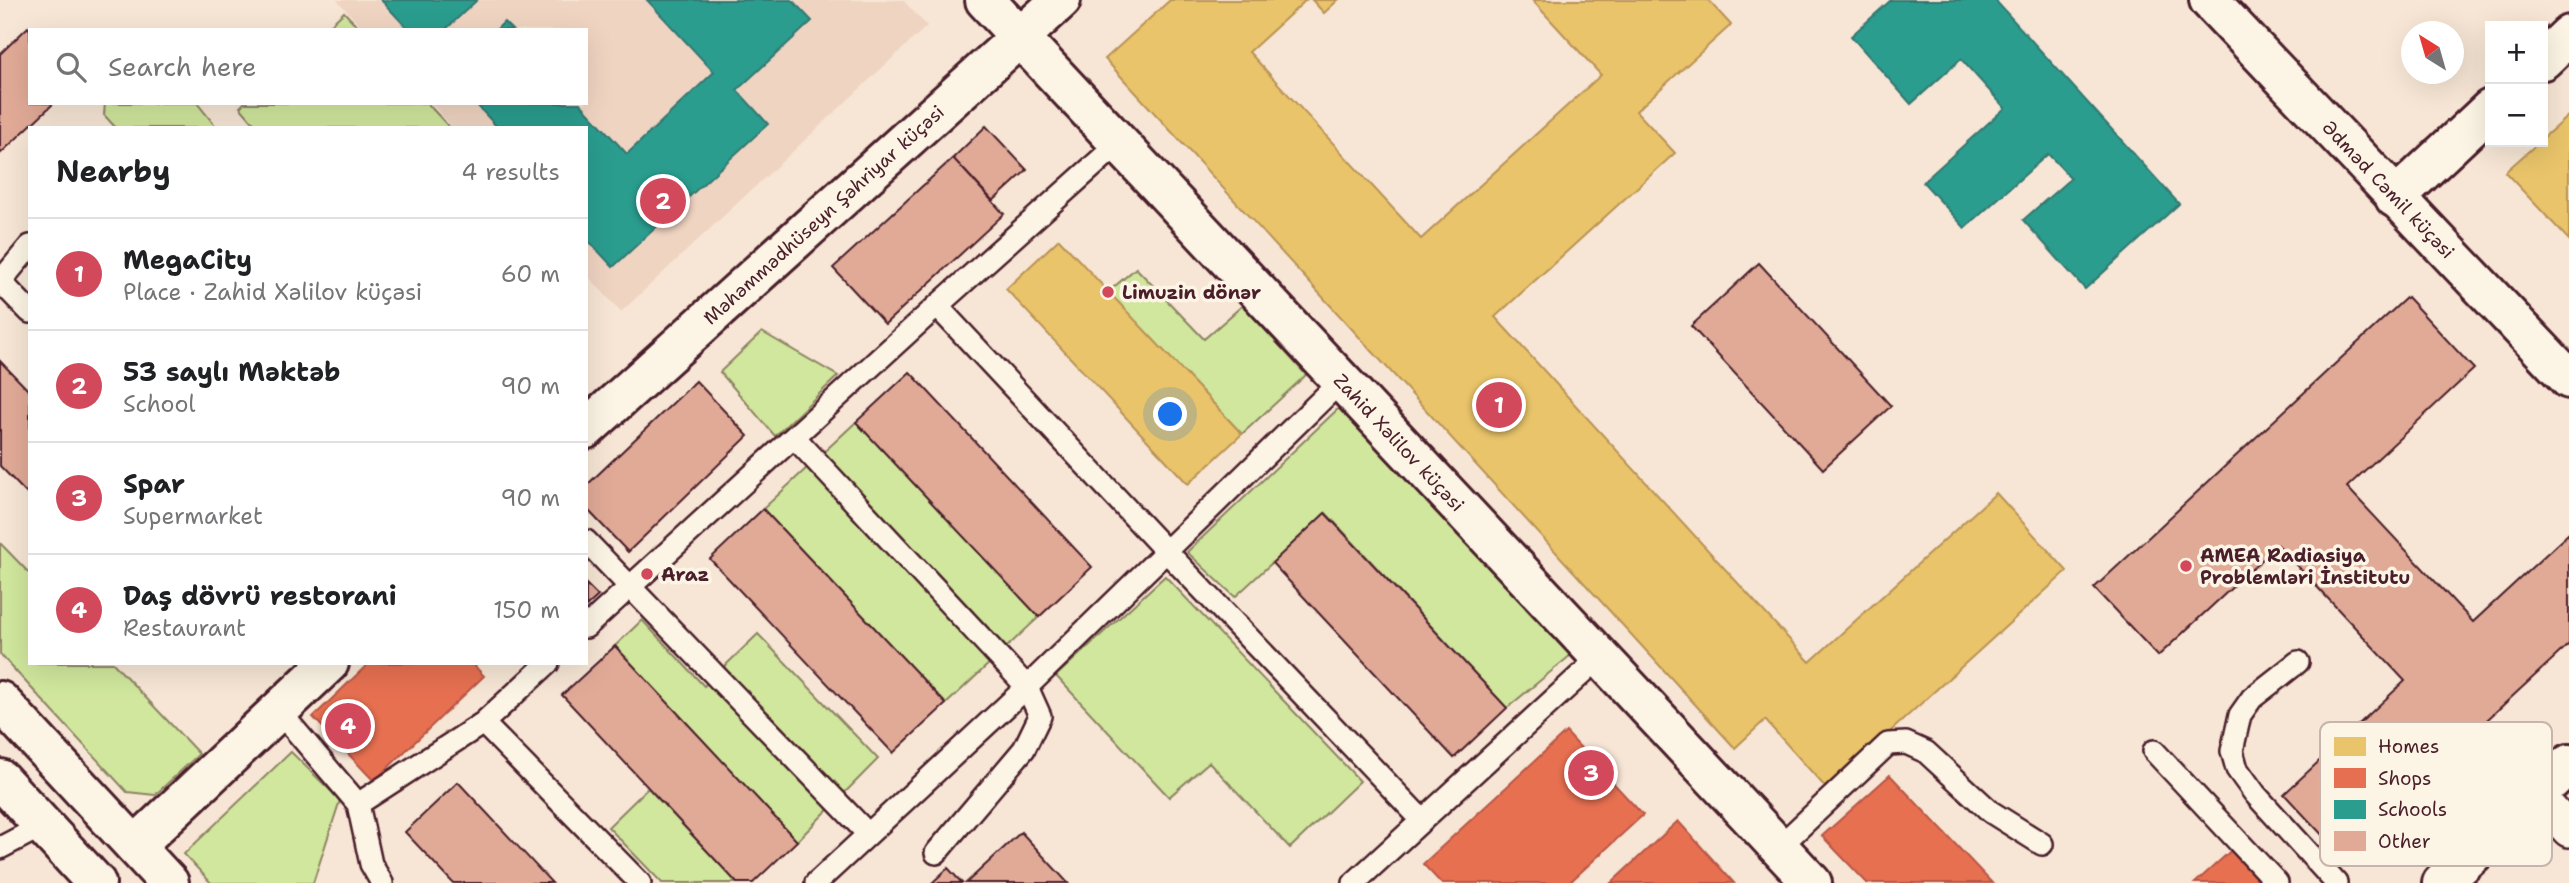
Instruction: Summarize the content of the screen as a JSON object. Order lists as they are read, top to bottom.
{
  "streets": {
    "street": ["Ədməd Cəmil küçəsi", "Məhəmmədhüseyn Şəhriyar küçəsi", "Zahid Xəlilov küçəsi"]
  },
  "crossings": [
    ["Məhəmmədhüseyn Şəhriyar küçəsi", "Zahid Xəlilov küçəsi"]
  ],
  "places": ["Limuzin dönər", "AMEA Radiasiya Problemləri İnstitutu", "Araz"],
  "legend": [
    "Homes",
    "Shops",
    "Schools",
    "Other"
  ],
  "north": "top left",
  "page": {
    "map_buttons": ["+", "−"],
    "search": "Search here",
    "heading": ["Nearby", "4 results"],
    "pins": [
      "2",
      "1",
      "4",
      "3"
    ],
    "list": [
      {
        "mark": "1",
        "name": "MegaCity",
        "note": "Place · Zahid Xəlilov küçəsi",
        "value": "60 m"
      },
      {
        "mark": "2",
        "name": "53 saylı Məktəb",
        "note": "School",
        "value": "90 m"
      },
      {
        "mark": "3",
        "name": "Spar",
        "note": "Supermarket",
        "value": "90 m"
      },
      {
        "mark": "4",
        "name": "Daş dövrü restorani",
        "note": "Restaurant",
        "value": "150 m"
      }
    ]
  }
}
